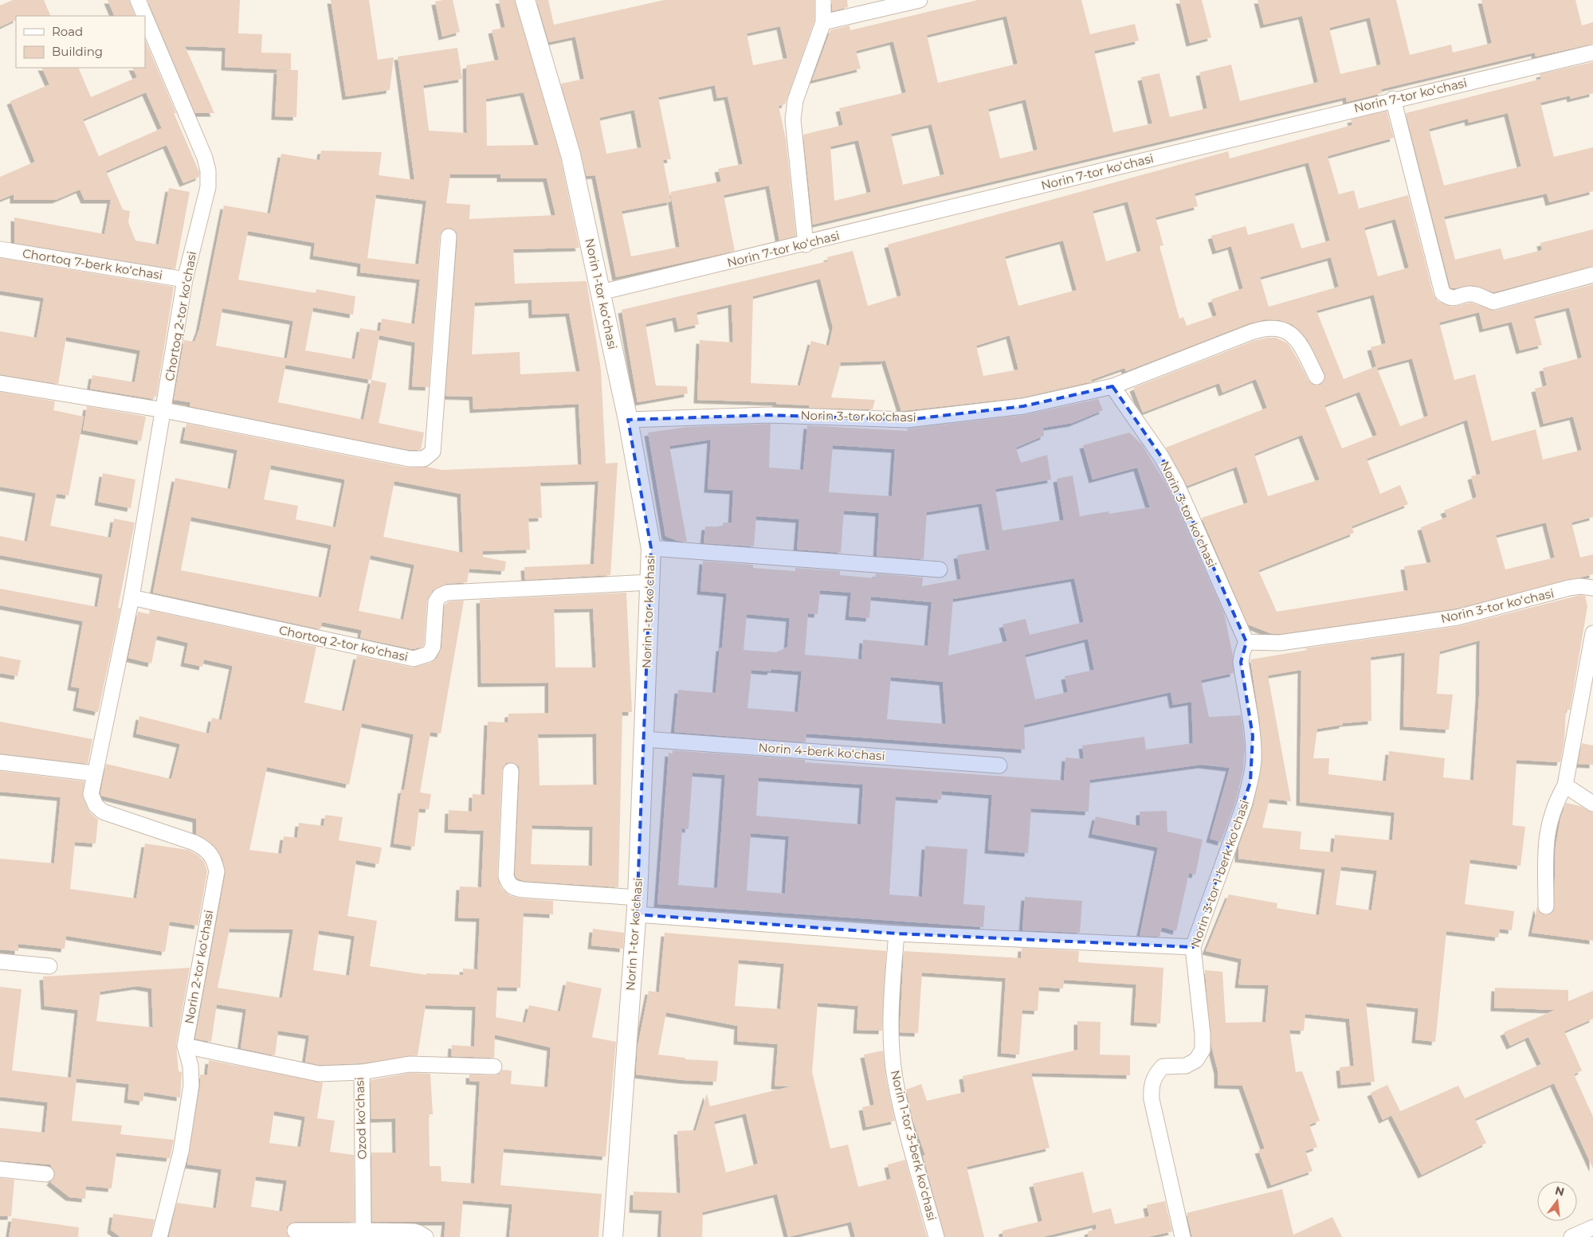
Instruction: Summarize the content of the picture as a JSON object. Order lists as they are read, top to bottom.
{
  "streets": {
    "street": [
      "Norin 7-tor koʻchasi",
      "Chortoq 7-berk koʻchasi",
      "Norin 1-tor koʻchasi",
      "Chortoq 2-tor koʻchasi",
      "Norin 3-tor koʻchasi",
      "Norin 4-berk koʻchasi",
      "Norin 3-tor 1-berk koʻchasi",
      "Norin 2-tor koʻchasi",
      "Ozod koʻchasi",
      "Norin 1-tor 3-berk koʻchasi"
    ]
  },
  "crossings": [
    ["Norin 7-tor koʻchasi", "Norin 1-tor koʻchasi"],
    ["Chortoq 7-berk koʻchasi", "Chortoq 2-tor koʻchasi"],
    ["Norin 1-tor koʻchasi", "Chortoq 2-tor koʻchasi"],
    ["Norin 1-tor koʻchasi", "Norin 3-tor koʻchasi"],
    ["Norin 1-tor koʻchasi", "Norin 4-berk koʻchasi"],
    ["Chortoq 2-tor koʻchasi", "Norin 2-tor koʻchasi"],
    ["Norin 3-tor koʻchasi", "Norin 3-tor 1-berk koʻchasi"],
    ["Norin 2-tor koʻchasi", "Ozod koʻchasi"]
  ],
  "legend": ["Road", "Building"],
  "north": "top"
}
